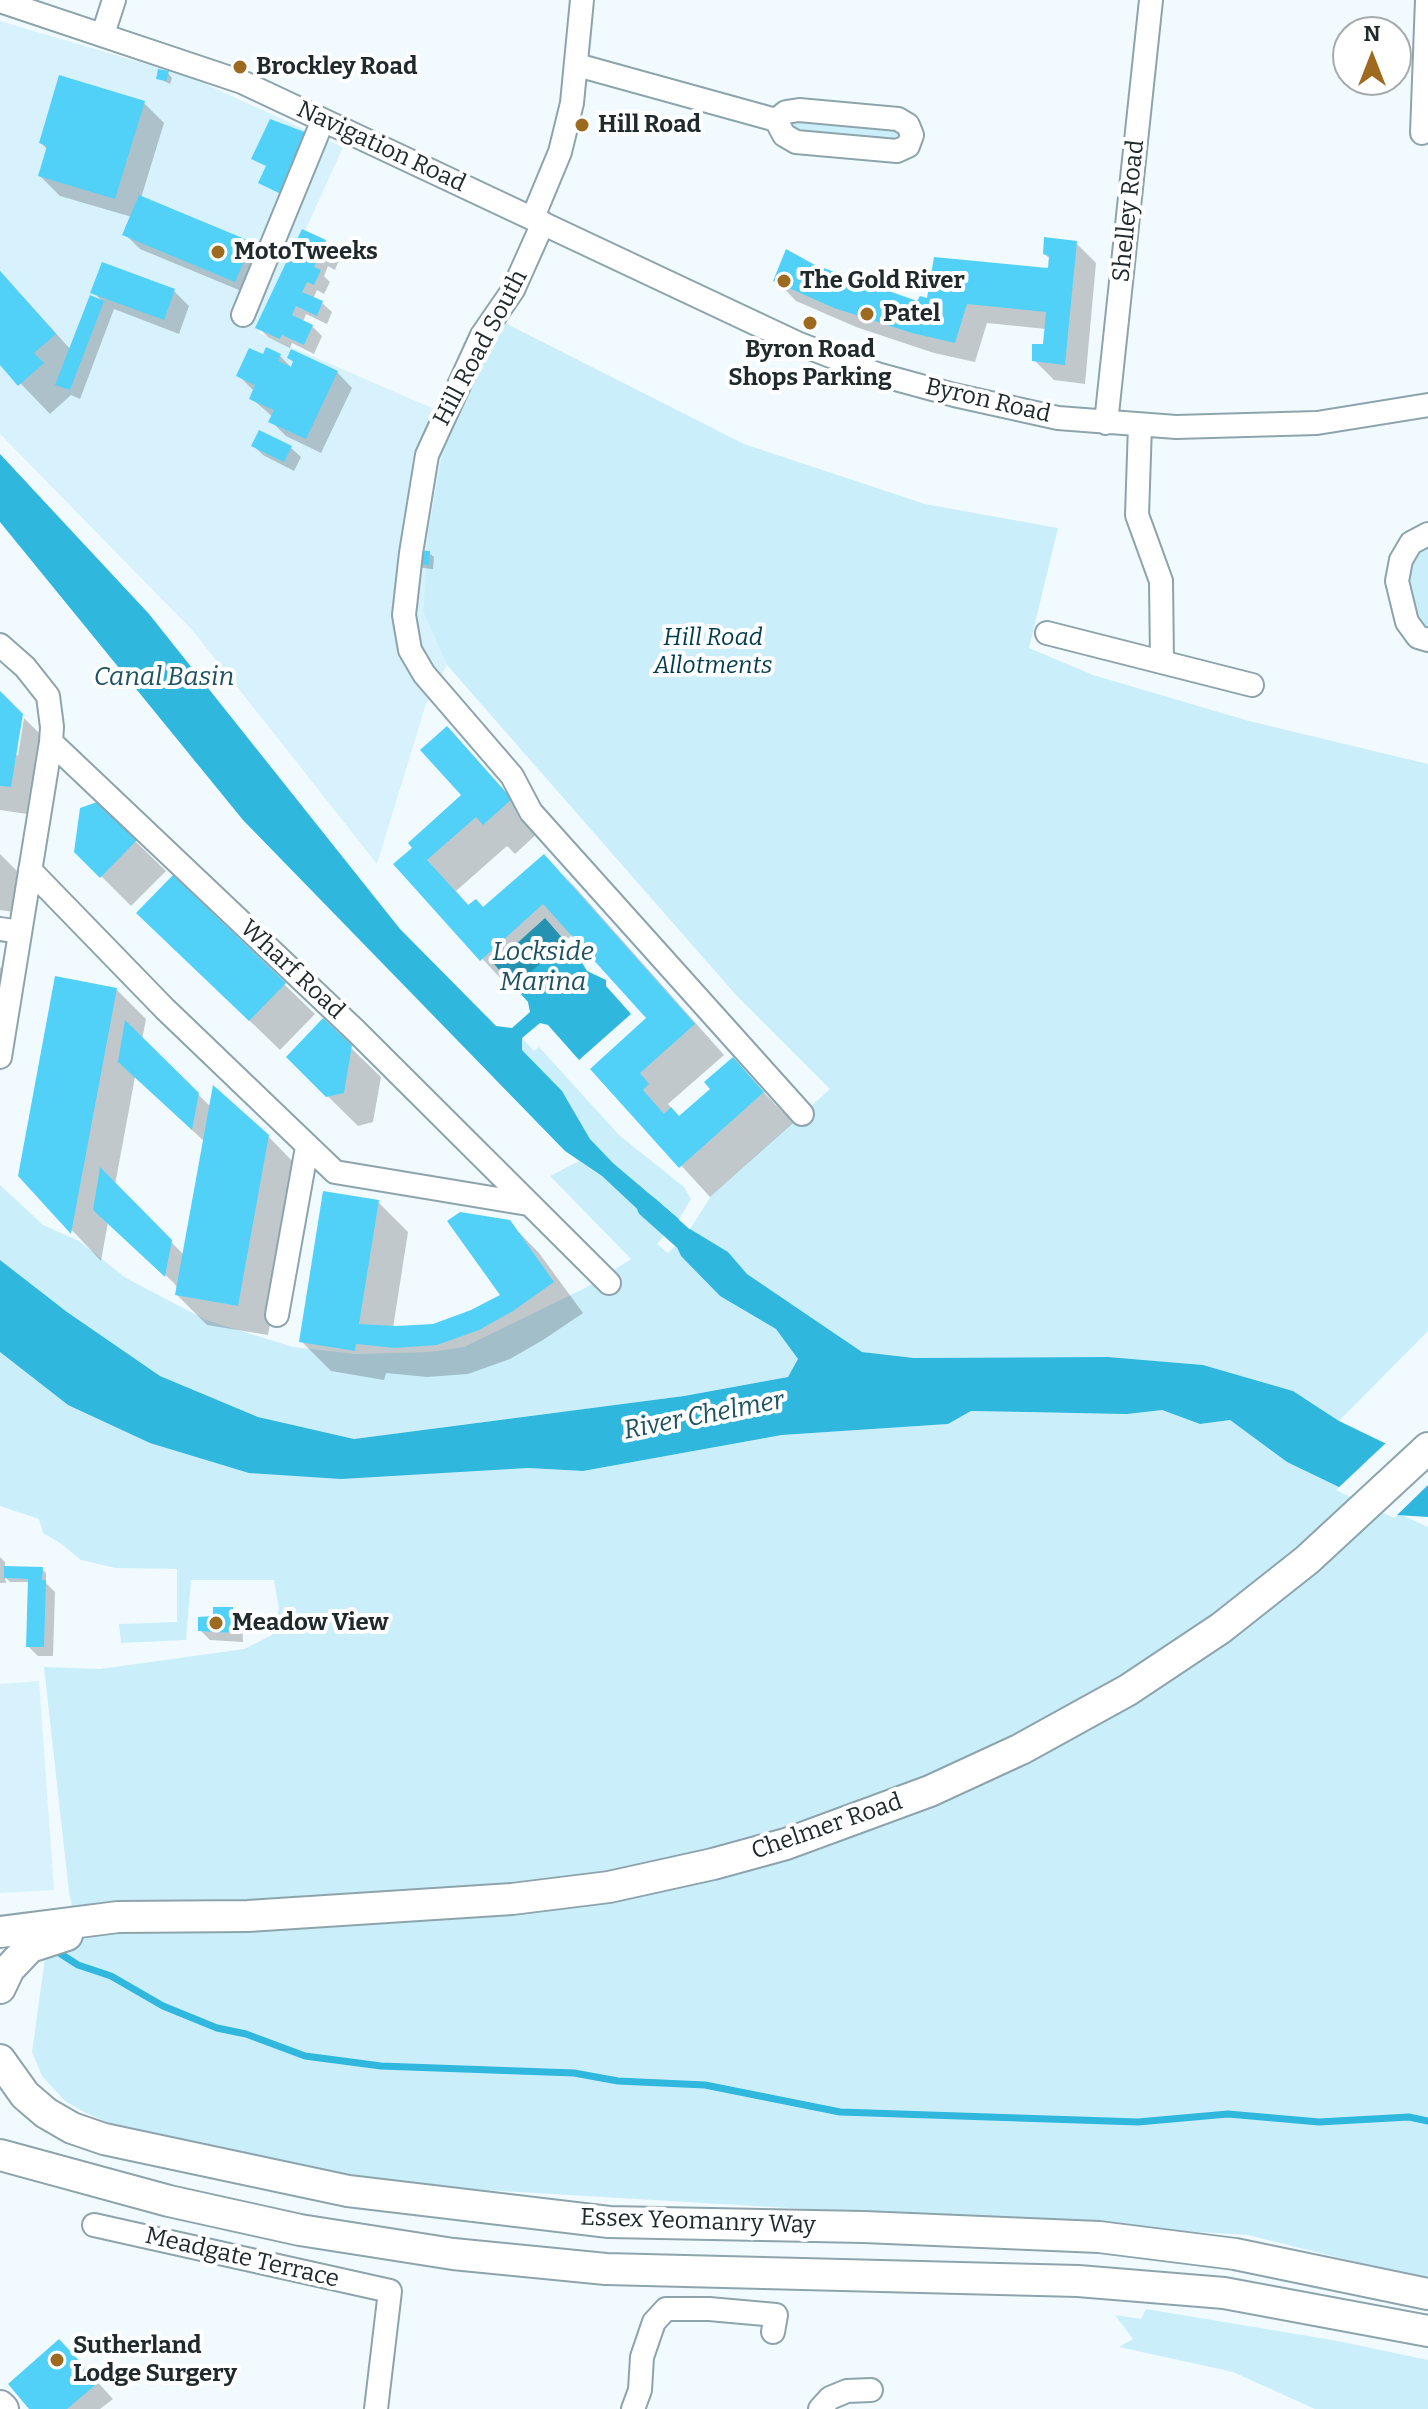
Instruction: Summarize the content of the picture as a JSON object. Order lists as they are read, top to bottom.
{
  "streets": {
    "main road": ["Chelmer Road", "Essex Yeomanry Way"],
    "street": [
      "Navigation Road",
      "Shelley Road",
      "Hill Road South",
      "Byron Road",
      "Wharf Road",
      "Meadgate Terrace"
    ]
  },
  "crossings": [
    ["Navigation Road", "Hill Road South"],
    ["Navigation Road", "Byron Road"],
    ["Shelley Road", "Byron Road"],
    ["Hill Road South", "Byron Road"]
  ],
  "water": ["Canal Basin", "Lockside Marina", "River Chelmer"],
  "parks": ["Hill Road Allotments"],
  "places": [
    "Brockley Road",
    "Hill Road",
    "MotoTweeks",
    "The Gold River",
    "Patel",
    "Byron Road Shops Parking",
    "Meadow View",
    "Sutherland Lodge Surgery"
  ],
  "north": "top"
}
